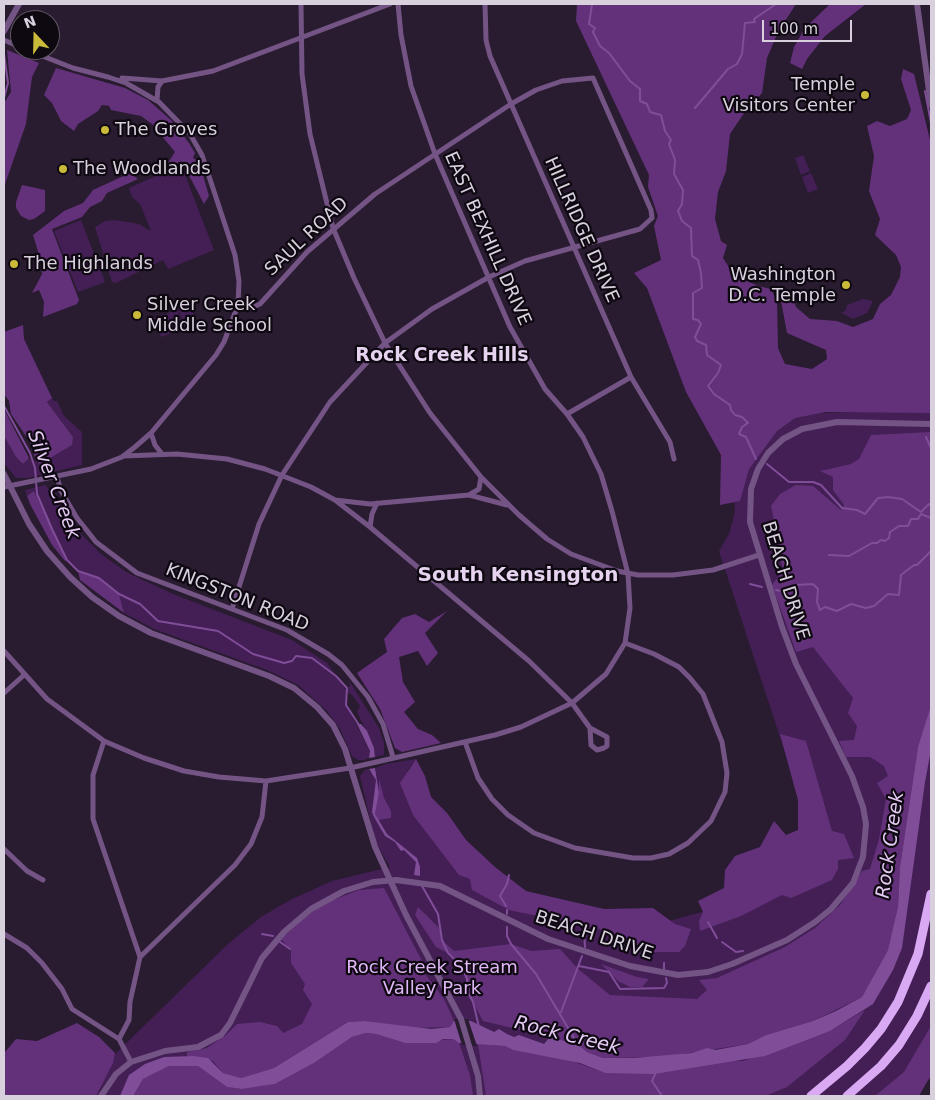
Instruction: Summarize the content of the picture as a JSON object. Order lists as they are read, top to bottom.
{
  "streets": {
    "street": [
      "HILLRIDGE DRIVE",
      "SAUL ROAD",
      "EAST BEXHILL DRIVE",
      "BEACH DRIVE",
      "KINGSTON ROAD"
    ]
  },
  "crossings": [
    ["HILLRIDGE DRIVE", "SAUL ROAD"],
    ["SAUL ROAD", "EAST BEXHILL DRIVE"],
    ["EAST BEXHILL DRIVE", "KINGSTON ROAD"]
  ],
  "districts": ["Rock Creek Hills", "South Kensington"],
  "water": ["Silver Creek", "Rock Creek"],
  "parks": ["Rock Creek Stream Valley Park"],
  "places": [
    "Temple Visitors Center",
    "The Groves",
    "The Woodlands",
    "The Highlands",
    "Washington D.C. Temple",
    "Silver Creek Middle School"
  ],
  "scale_bar": "100 m",
  "north": "top"
}
